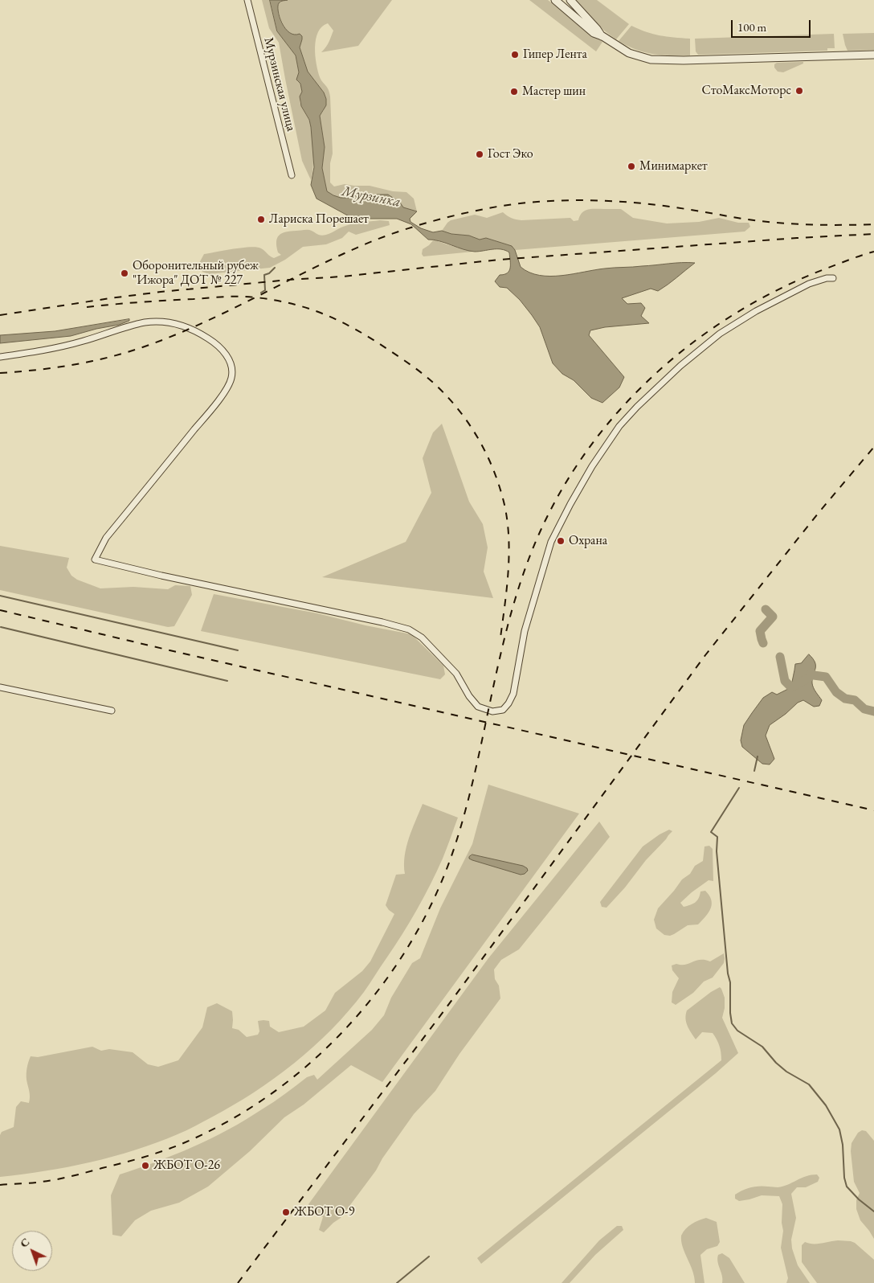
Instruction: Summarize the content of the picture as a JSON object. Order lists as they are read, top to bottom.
{
  "streets": {
    "street": ["Мурзинская улица"]
  },
  "water": ["Мурзинка"],
  "places": [
    "Гипер Лента",
    "СтоМаксМоторс",
    "Мастер шин",
    "Гост Эко",
    "Минимаркет",
    "Лариска Порешает",
    "Оборонительный рубеж \"Ижора\" ДОТ № 227",
    "Охрана",
    "ЖБОТ О-26",
    "ЖБОТ О-9"
  ],
  "scale_bar": "100 m",
  "north": "top left"
}
